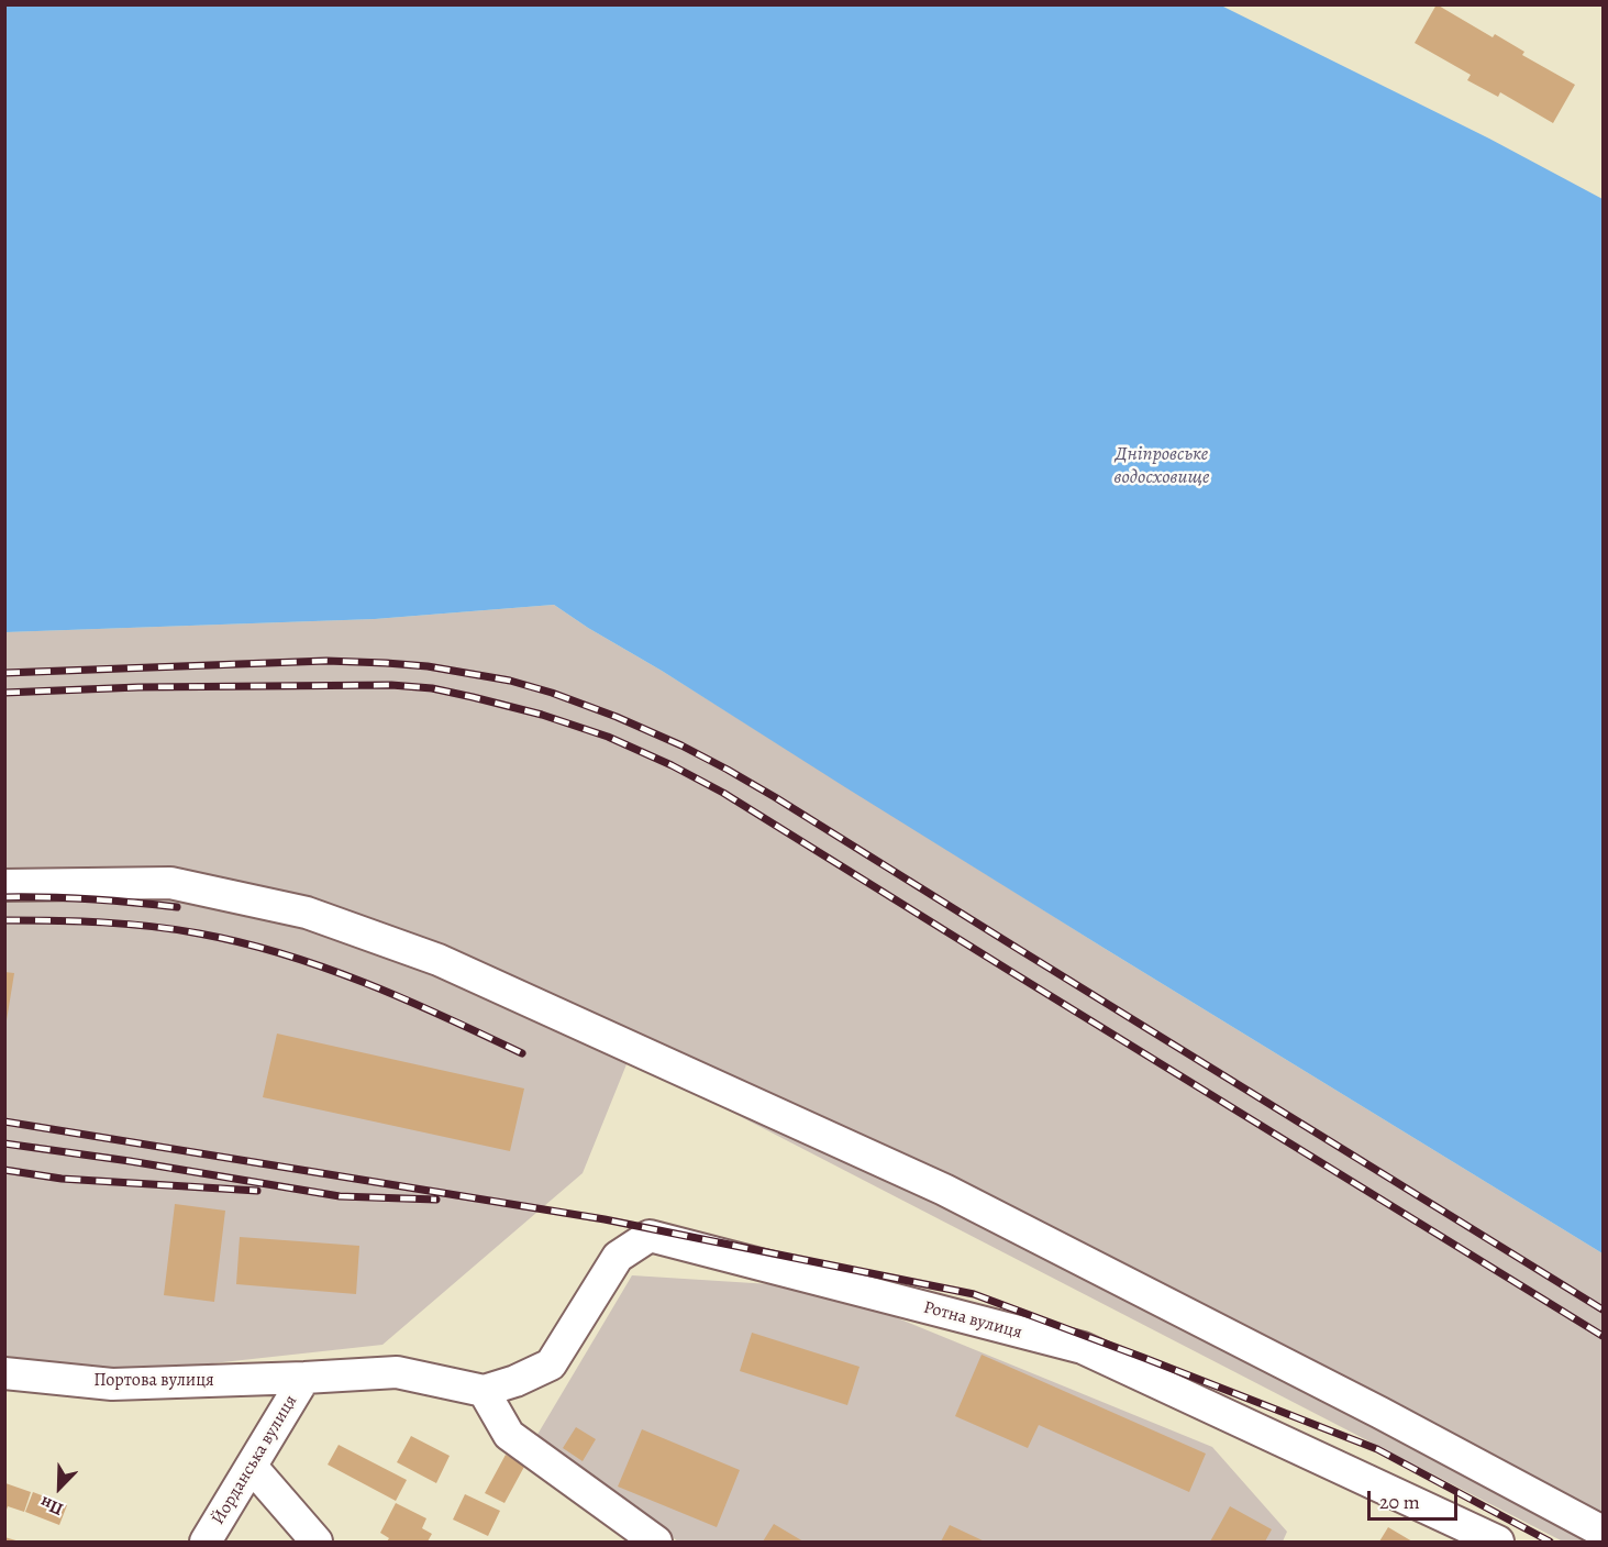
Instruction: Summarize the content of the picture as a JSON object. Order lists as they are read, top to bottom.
{
  "streets": {
    "street": ["Ротна вулиця", "Портова вулиця", "Йорданська вулиця"]
  },
  "crossings": [
    ["Ротна вулиця", "Портова вулиця"],
    ["Портова вулиця", "Йорданська вулиця"]
  ],
  "water": ["Дніпровське водосховище"],
  "scale_bar": "20 m",
  "north": "bottom left"
}
